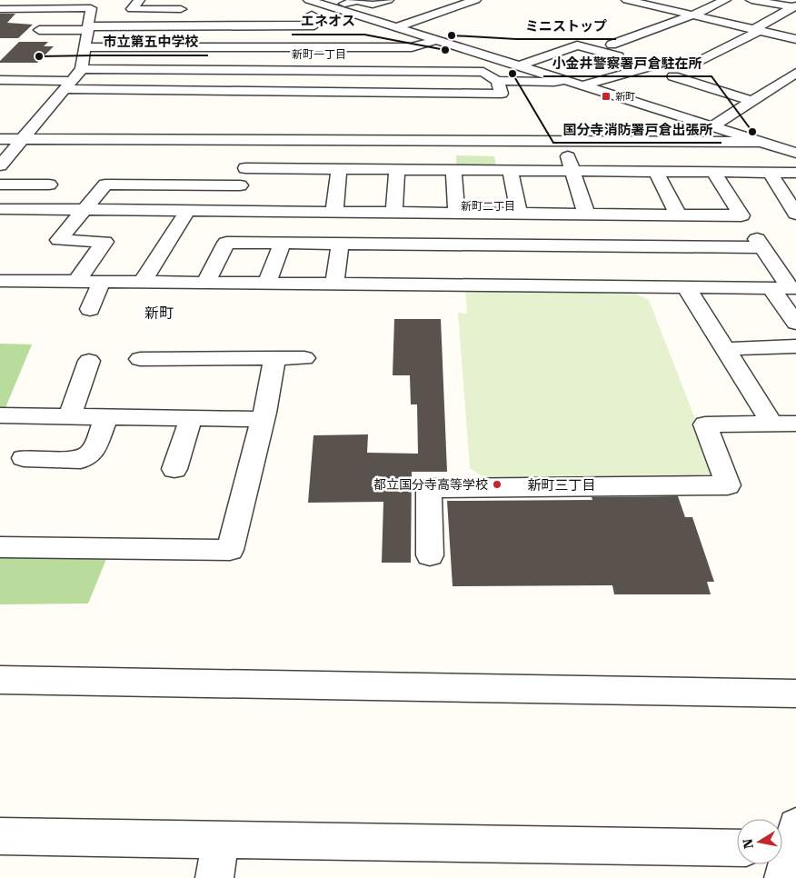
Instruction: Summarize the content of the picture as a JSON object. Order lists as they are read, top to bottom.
{
  "districts": [
    "新町一丁目",
    "新町二丁目",
    "新町",
    "新町三丁目"
  ],
  "places": {
    "other": [
      "ミニストップ",
      "エネオス",
      "市立第五中学校",
      "国分寺消防署戸倉出張所",
      "小金井警察署戸倉駐在所",
      "都立国分寺高等学校"
    ],
    "transit": ["新町"]
  },
  "north": "left"
}
